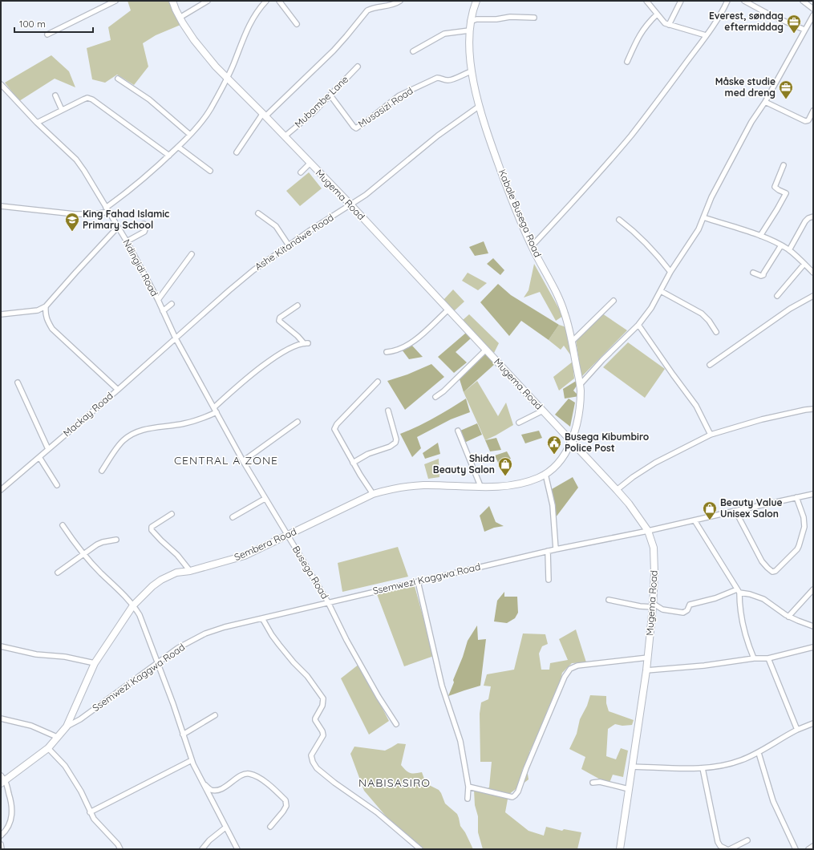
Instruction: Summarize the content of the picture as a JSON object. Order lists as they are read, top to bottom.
{
  "streets": {
    "street": [
      "Mubambe Lane",
      "Musasizi Road",
      "Mugema Road",
      "Kabale Busega Road",
      "Ashe Kitandwe Road",
      "Ndingidi Road",
      "Mackay Road",
      "Sembera Road",
      "Busega Road",
      "Ssemwezi Kaggwa Road"
    ]
  },
  "crossings": [
    ["Mubambe Lane", "Musasizi Road"],
    ["Mubambe Lane", "Mugema Road"],
    ["Musasizi Road", "Kabale Busega Road"],
    ["Mugema Road", "Kabale Busega Road"],
    ["Mugema Road", "Ashe Kitandwe Road"],
    ["Mugema Road", "Sembera Road"],
    ["Mugema Road", "Ssemwezi Kaggwa Road"],
    ["Kabale Busega Road", "Ashe Kitandwe Road"],
    ["Kabale Busega Road", "Sembera Road"],
    ["Ashe Kitandwe Road", "Ndingidi Road"],
    ["Ashe Kitandwe Road", "Mackay Road"],
    ["Ashe Kitandwe Road", "Busega Road"],
    ["Ndingidi Road", "Mackay Road"],
    ["Ndingidi Road", "Busega Road"],
    ["Mackay Road", "Busega Road"],
    ["Sembera Road", "Busega Road"],
    ["Sembera Road", "Ssemwezi Kaggwa Road"],
    ["Busega Road", "Ssemwezi Kaggwa Road"]
  ],
  "districts": ["CENTRAL A ZONE", "NABISASIRO"],
  "places": {
    "office": ["Everest, søndag eftermiddag", "Måske studie med dreng"],
    "school or university": ["King Fahad Islamic Primary School"],
    "public building": ["Busega Kibumbiro Police Post"],
    "shop": ["Shida Beauty Salon", "Beauty Value Unisex Salon"]
  },
  "scale_bar": "100 m"
}
